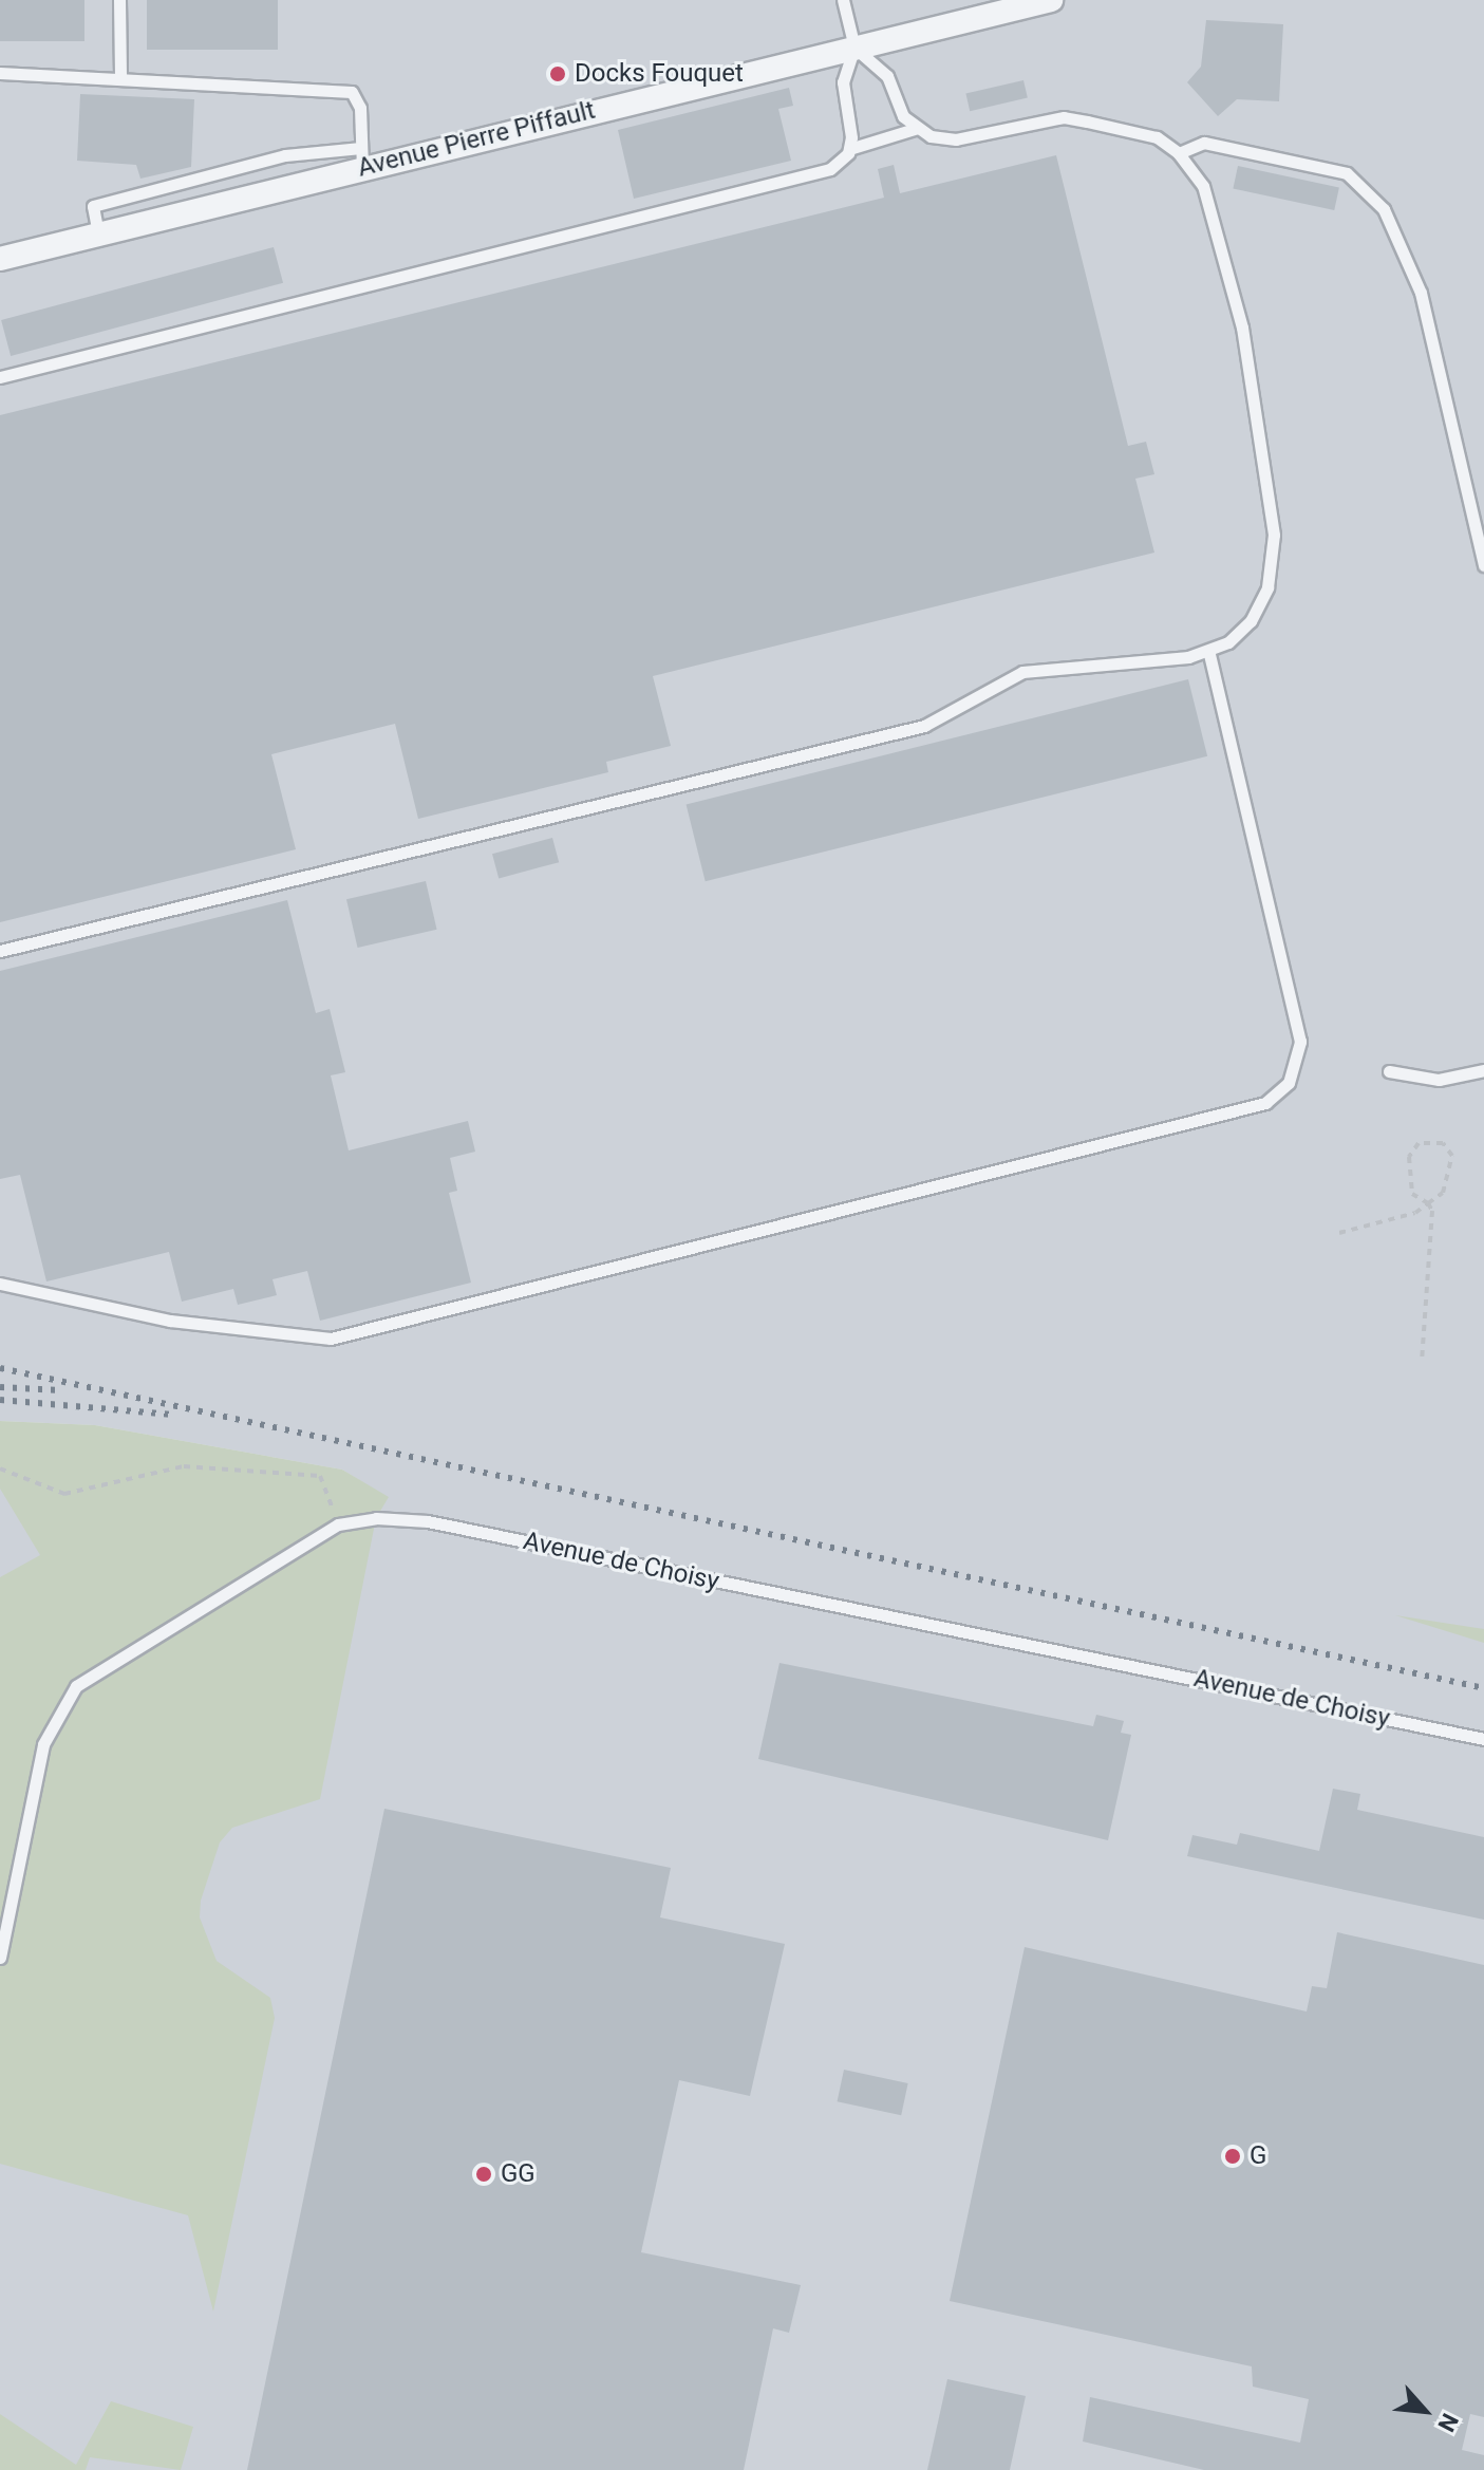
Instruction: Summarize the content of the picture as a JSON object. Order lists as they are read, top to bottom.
{
  "streets": {
    "street": ["Avenue Pierre Piffault"],
    "lane": ["Avenue de Choisy"]
  },
  "places": ["Docks Fouquet", "G", "GG"],
  "north": "bottom right"
}
